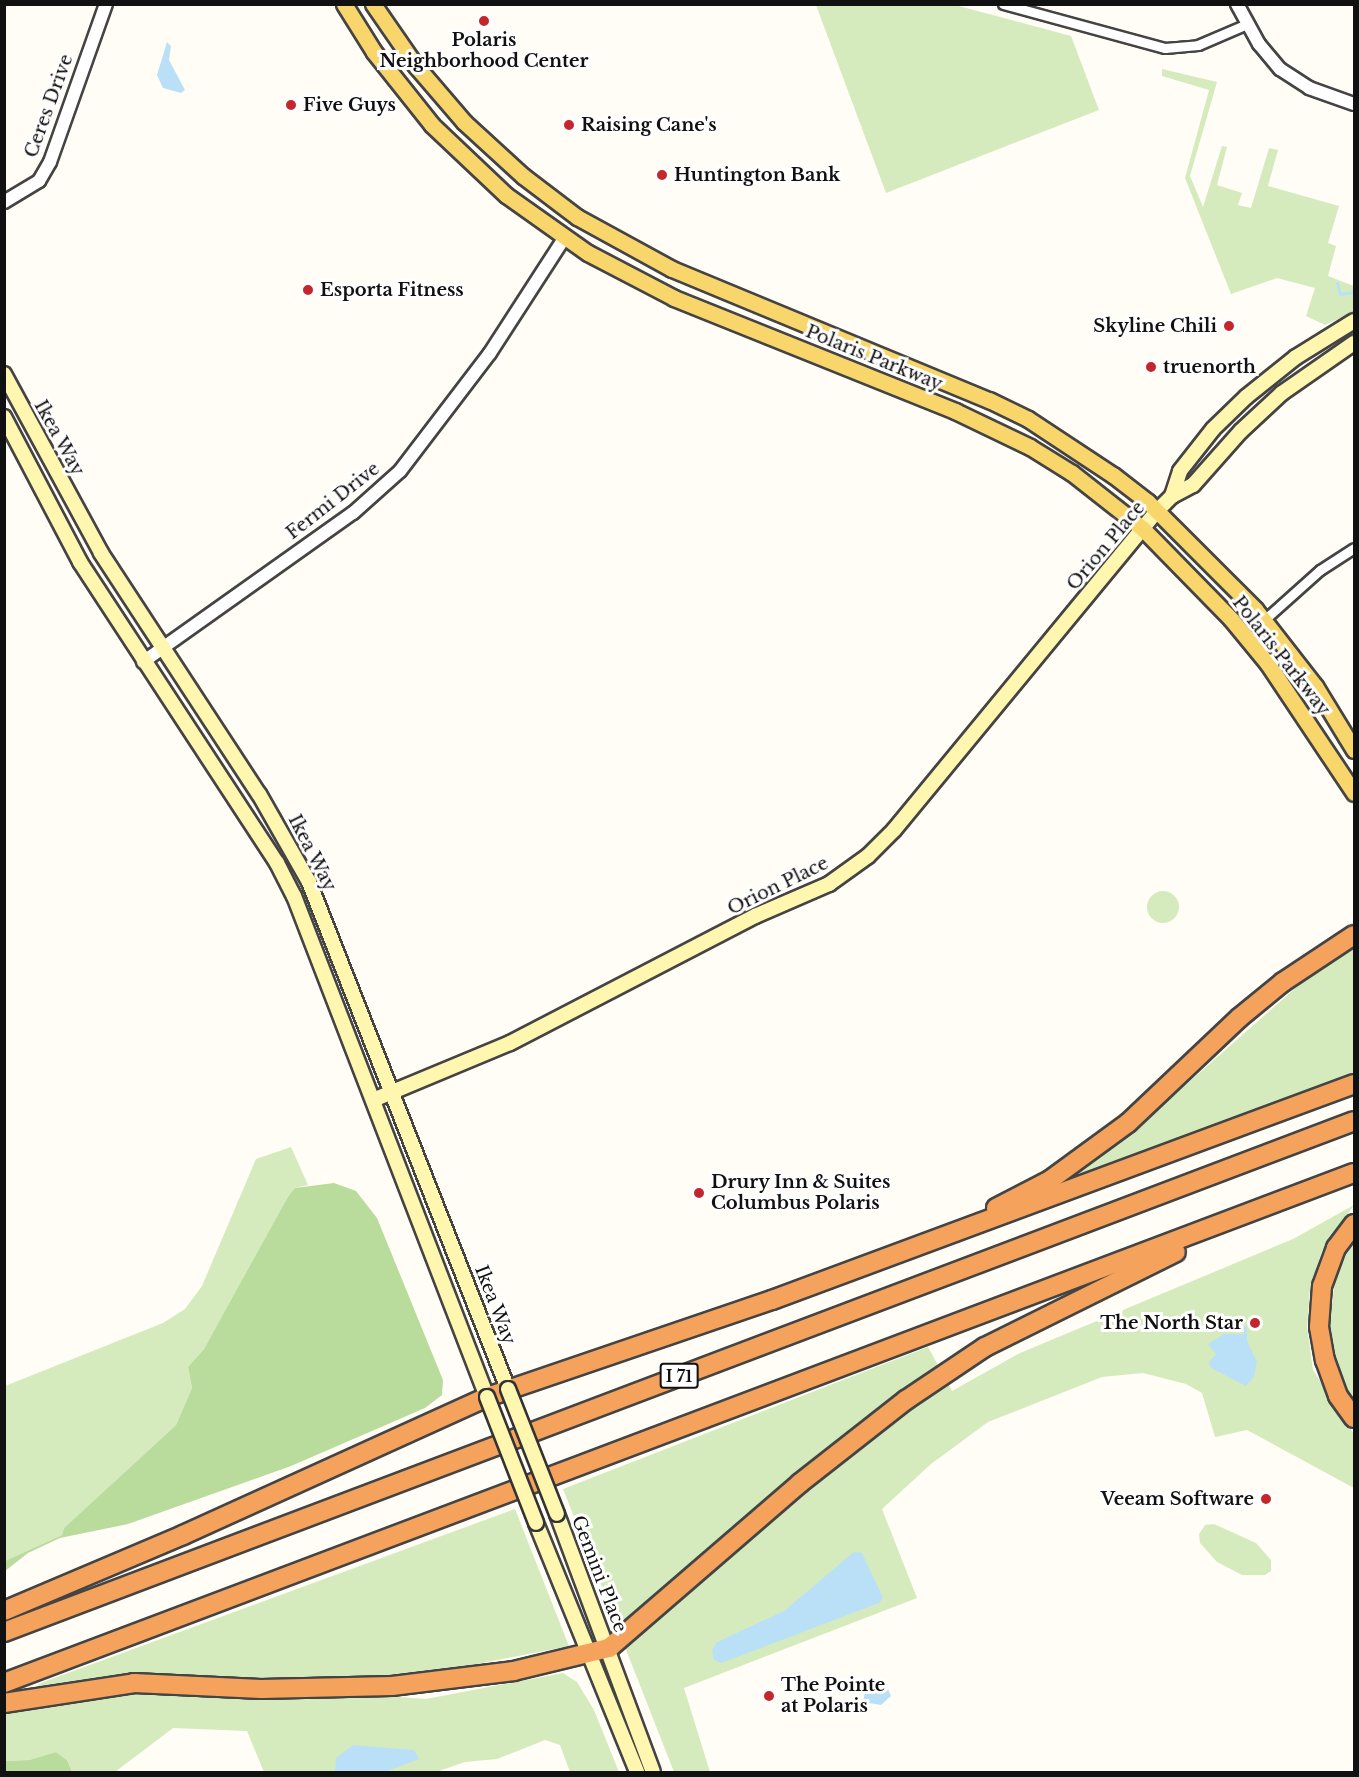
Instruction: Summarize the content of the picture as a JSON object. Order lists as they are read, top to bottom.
{
  "streets": {
    "highway": ["I 71"],
    "main road": [
      "Polaris Parkway",
      "Ikea Way",
      "Orion Place",
      "Gemini Place"
    ],
    "street": ["Ceres Drive", "Fermi Drive"]
  },
  "crossings": [
    ["Polaris Parkway", "Fermi Drive"],
    ["Polaris Parkway", "Orion Place"],
    ["Ikea Way", "Fermi Drive"],
    ["Ikea Way", "Orion Place"],
    ["Ikea Way", "Gemini Place"]
  ],
  "places": [
    "Polaris Neighborhood Center",
    "Five Guys",
    "Raising Cane's",
    "Huntington Bank",
    "Esporta Fitness",
    "Skyline Chili",
    "truenorth",
    "Drury Inn & Suites Columbus Polaris",
    "The North Star",
    "Veeam Software",
    "The Pointe at Polaris"
  ]
}
